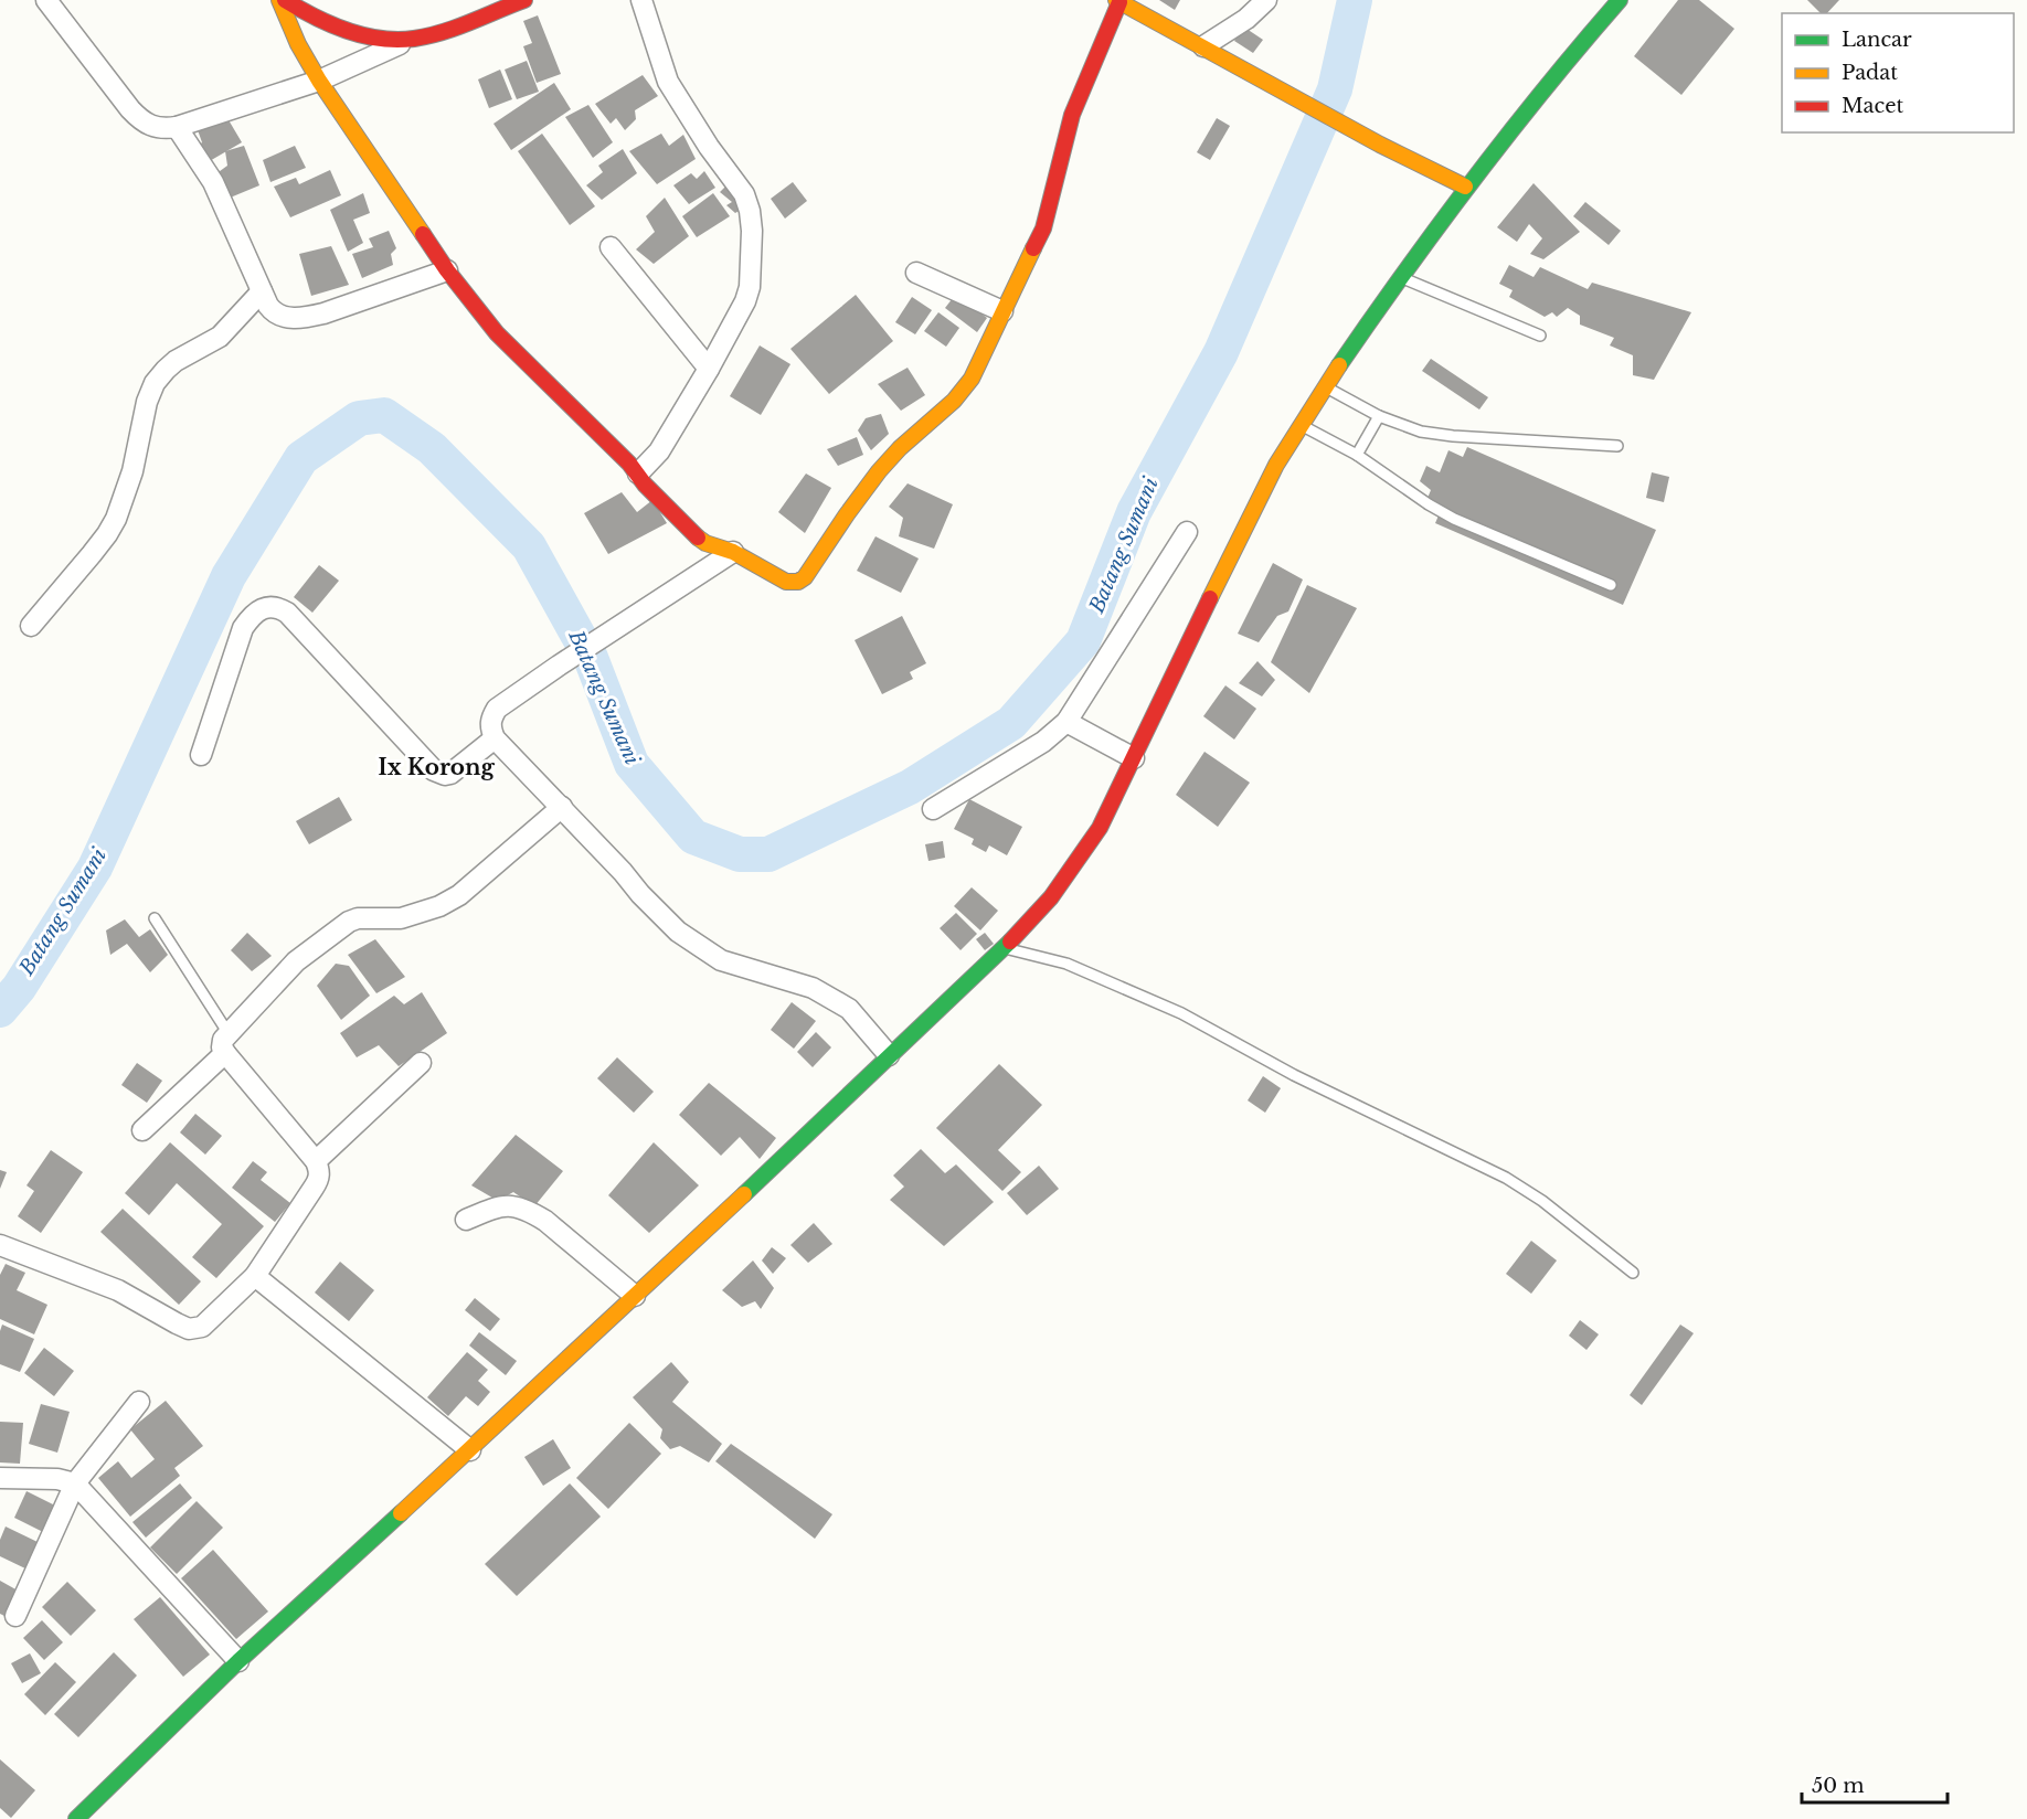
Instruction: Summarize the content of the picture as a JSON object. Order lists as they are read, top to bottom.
{
  "districts": ["Ix Korong"],
  "water": ["Batang Sumani"],
  "legend": ["Lancar", "Padat", "Macet"],
  "scale_bar": "50 m"
}
